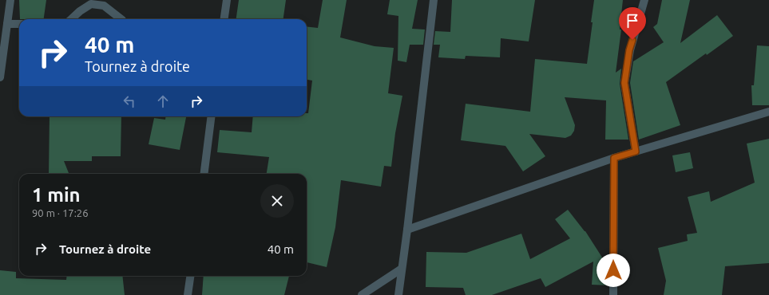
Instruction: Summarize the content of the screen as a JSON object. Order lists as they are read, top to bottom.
{
  "page": {
    "turn": ["40 m", "Tournez à droite"],
    "heading": ["1 min", "90 m · 17:26"],
    "list": [
      {
        "name": "Tournez à droite",
        "value": "40 m"
      }
    ]
  }
}
